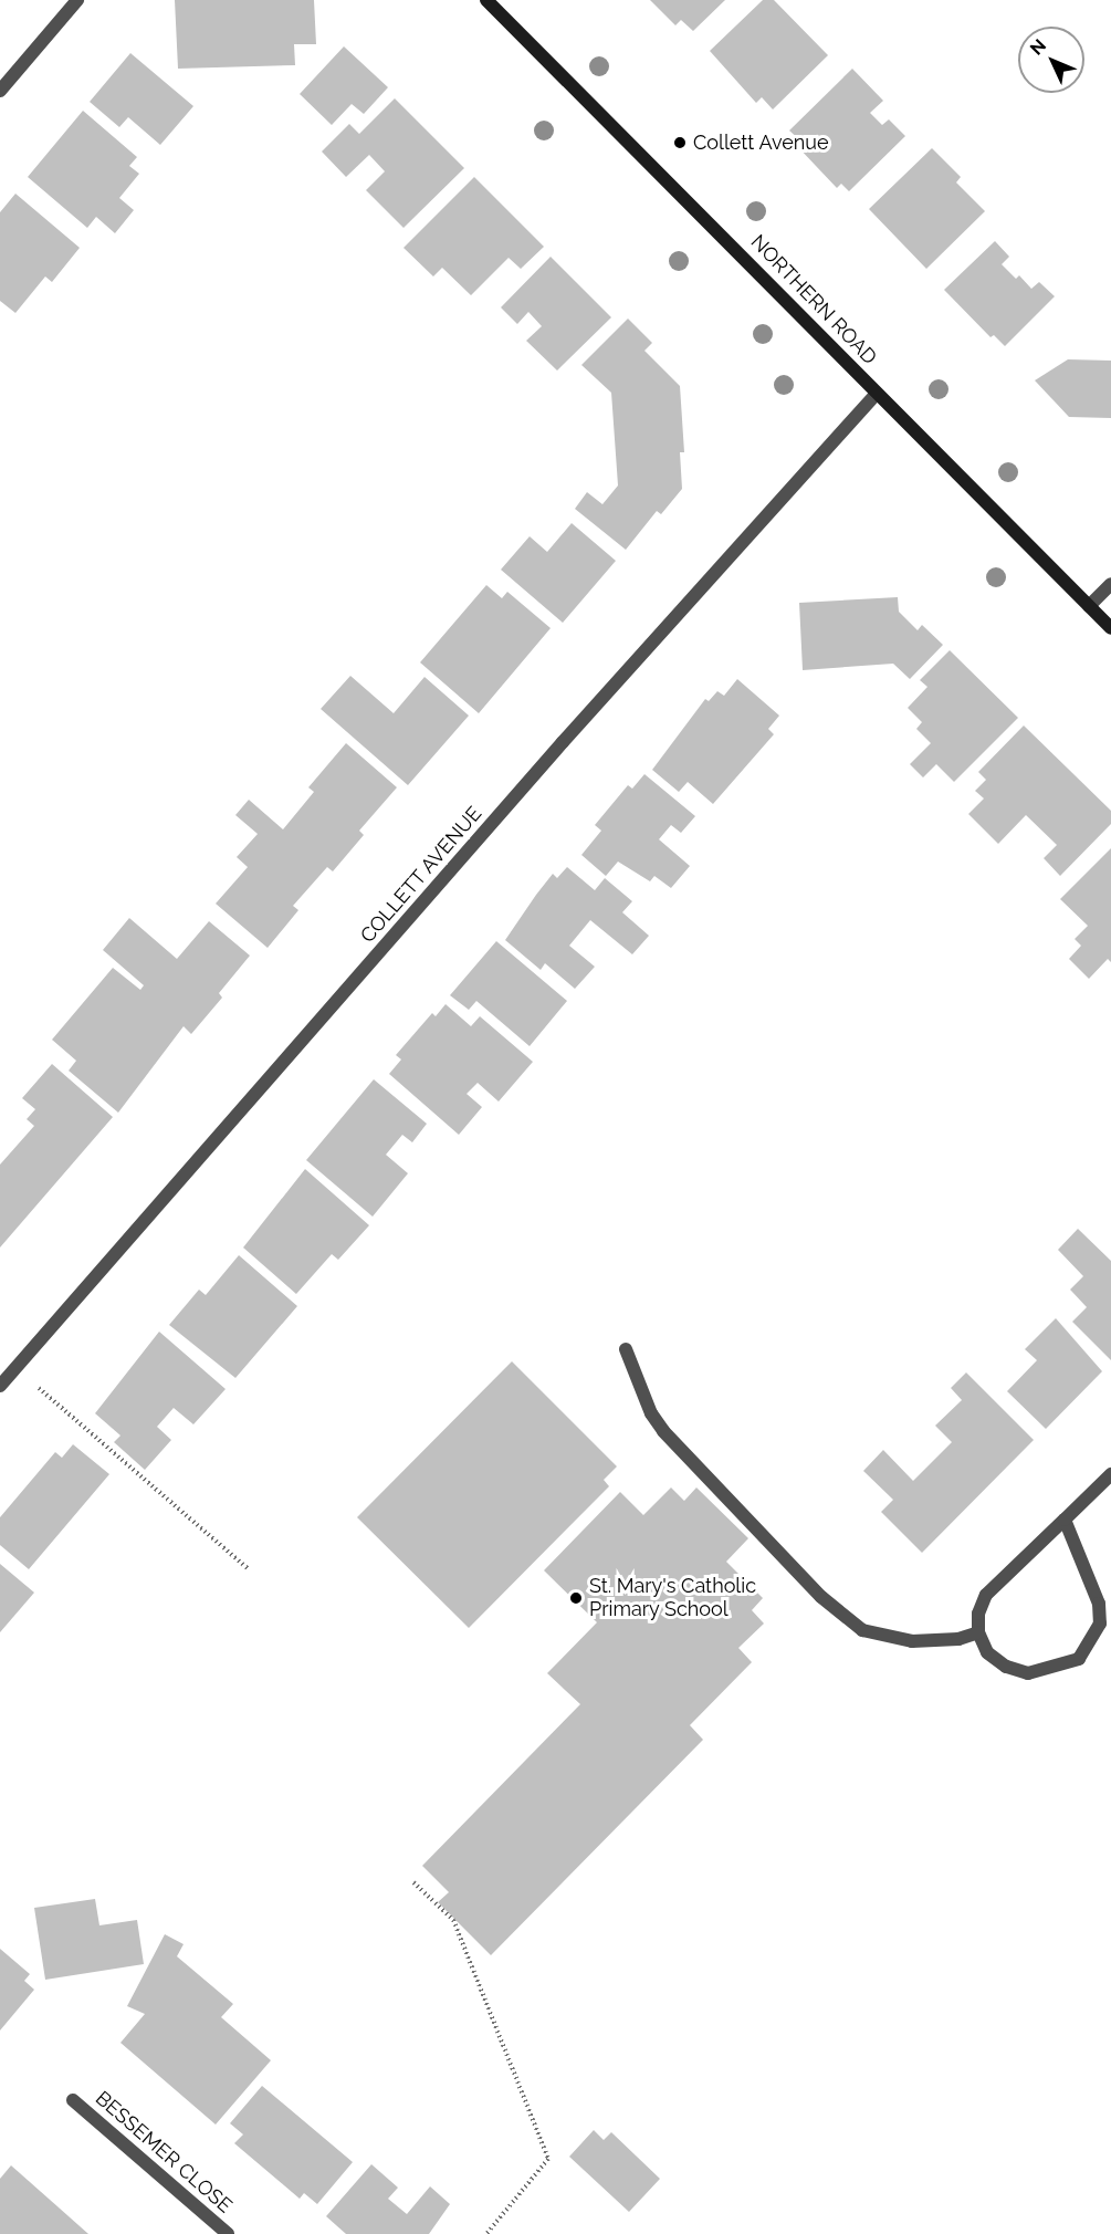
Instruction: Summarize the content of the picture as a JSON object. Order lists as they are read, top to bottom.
{
  "streets": {
    "street": ["NORTHERN ROAD", "COLLETT AVENUE", "BESSEMER CLOSE"]
  },
  "crossings": [
    ["NORTHERN ROAD", "COLLETT AVENUE"]
  ],
  "places": ["Collett Avenue", "St. Mary's Catholic Primary School"],
  "north": "top left"
}
